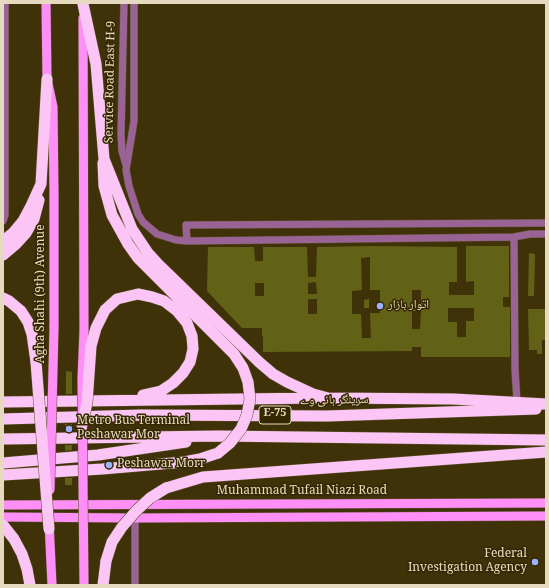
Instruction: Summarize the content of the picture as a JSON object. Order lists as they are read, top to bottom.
{
  "streets": {
    "highway": ["سرینگر ہائی وے", "E-75"],
    "main road": ["Agha Shahi (9th) Avenue", "Muhammad Tufail Niazi Road"],
    "street": ["Service Road East H-9"]
  },
  "places": [
    "اتوار بازار",
    "Metro Bus Terminal Peshawar Mor",
    "Peshawar Morr",
    "Federal Investigation Agency"
  ]
}
